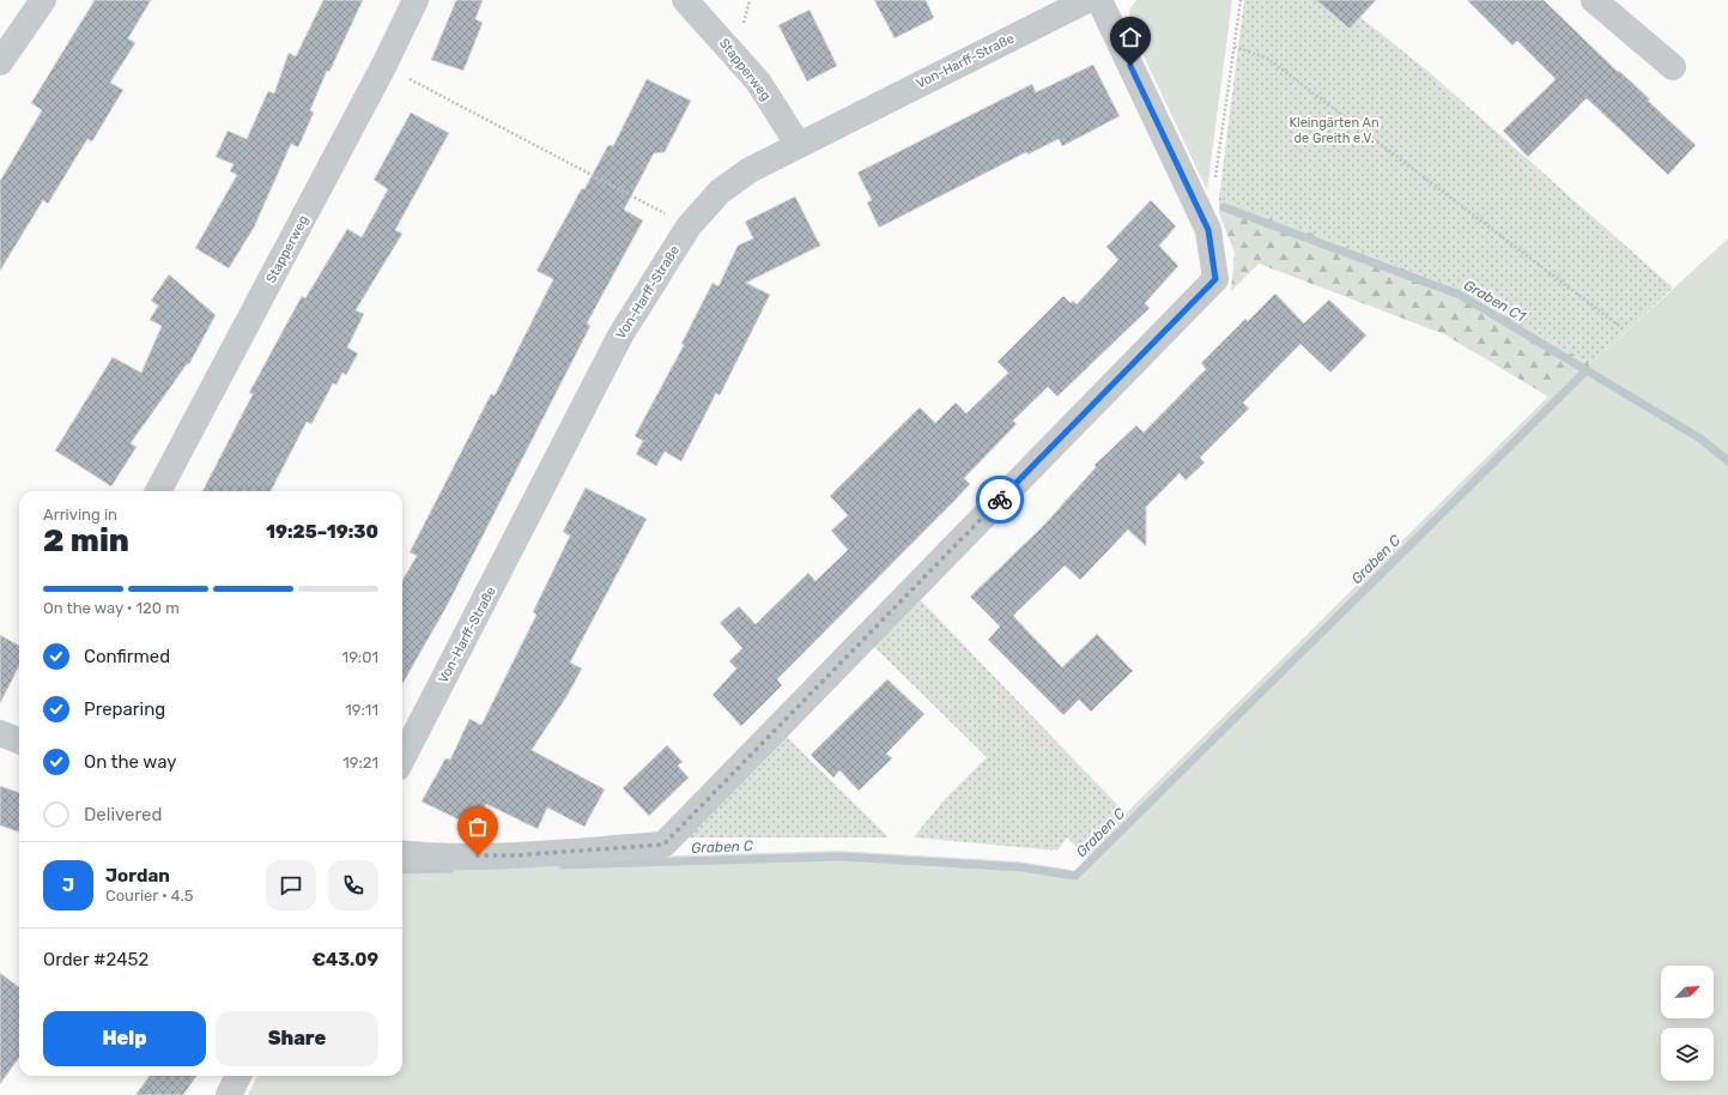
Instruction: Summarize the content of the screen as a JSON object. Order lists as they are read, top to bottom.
{
  "streets": {
    "street": ["Von-Harff-Straße", "Stapperweg"]
  },
  "crossings": [
    ["Von-Harff-Straße", "Stapperweg"]
  ],
  "water": ["Graben C1", "Graben C"],
  "parks": ["Kleingärten An de Greith e.V."],
  "north": "top right",
  "page": {
    "heading": ["2 min", "Arriving in", "19:25–19:30"],
    "panel": [
      "Jordan",
      "Courier · 4.5",
      "Order #2452",
      "€43.09"
    ],
    "bar": "On the way · 120 m",
    "list": [
      ["Confirmed", "19:01"],
      ["Preparing", "19:11"],
      ["On the way", "19:21"],
      "Delivered"
    ],
    "round": "J",
    "buttons": ["Help", "Share"]
  }
}
